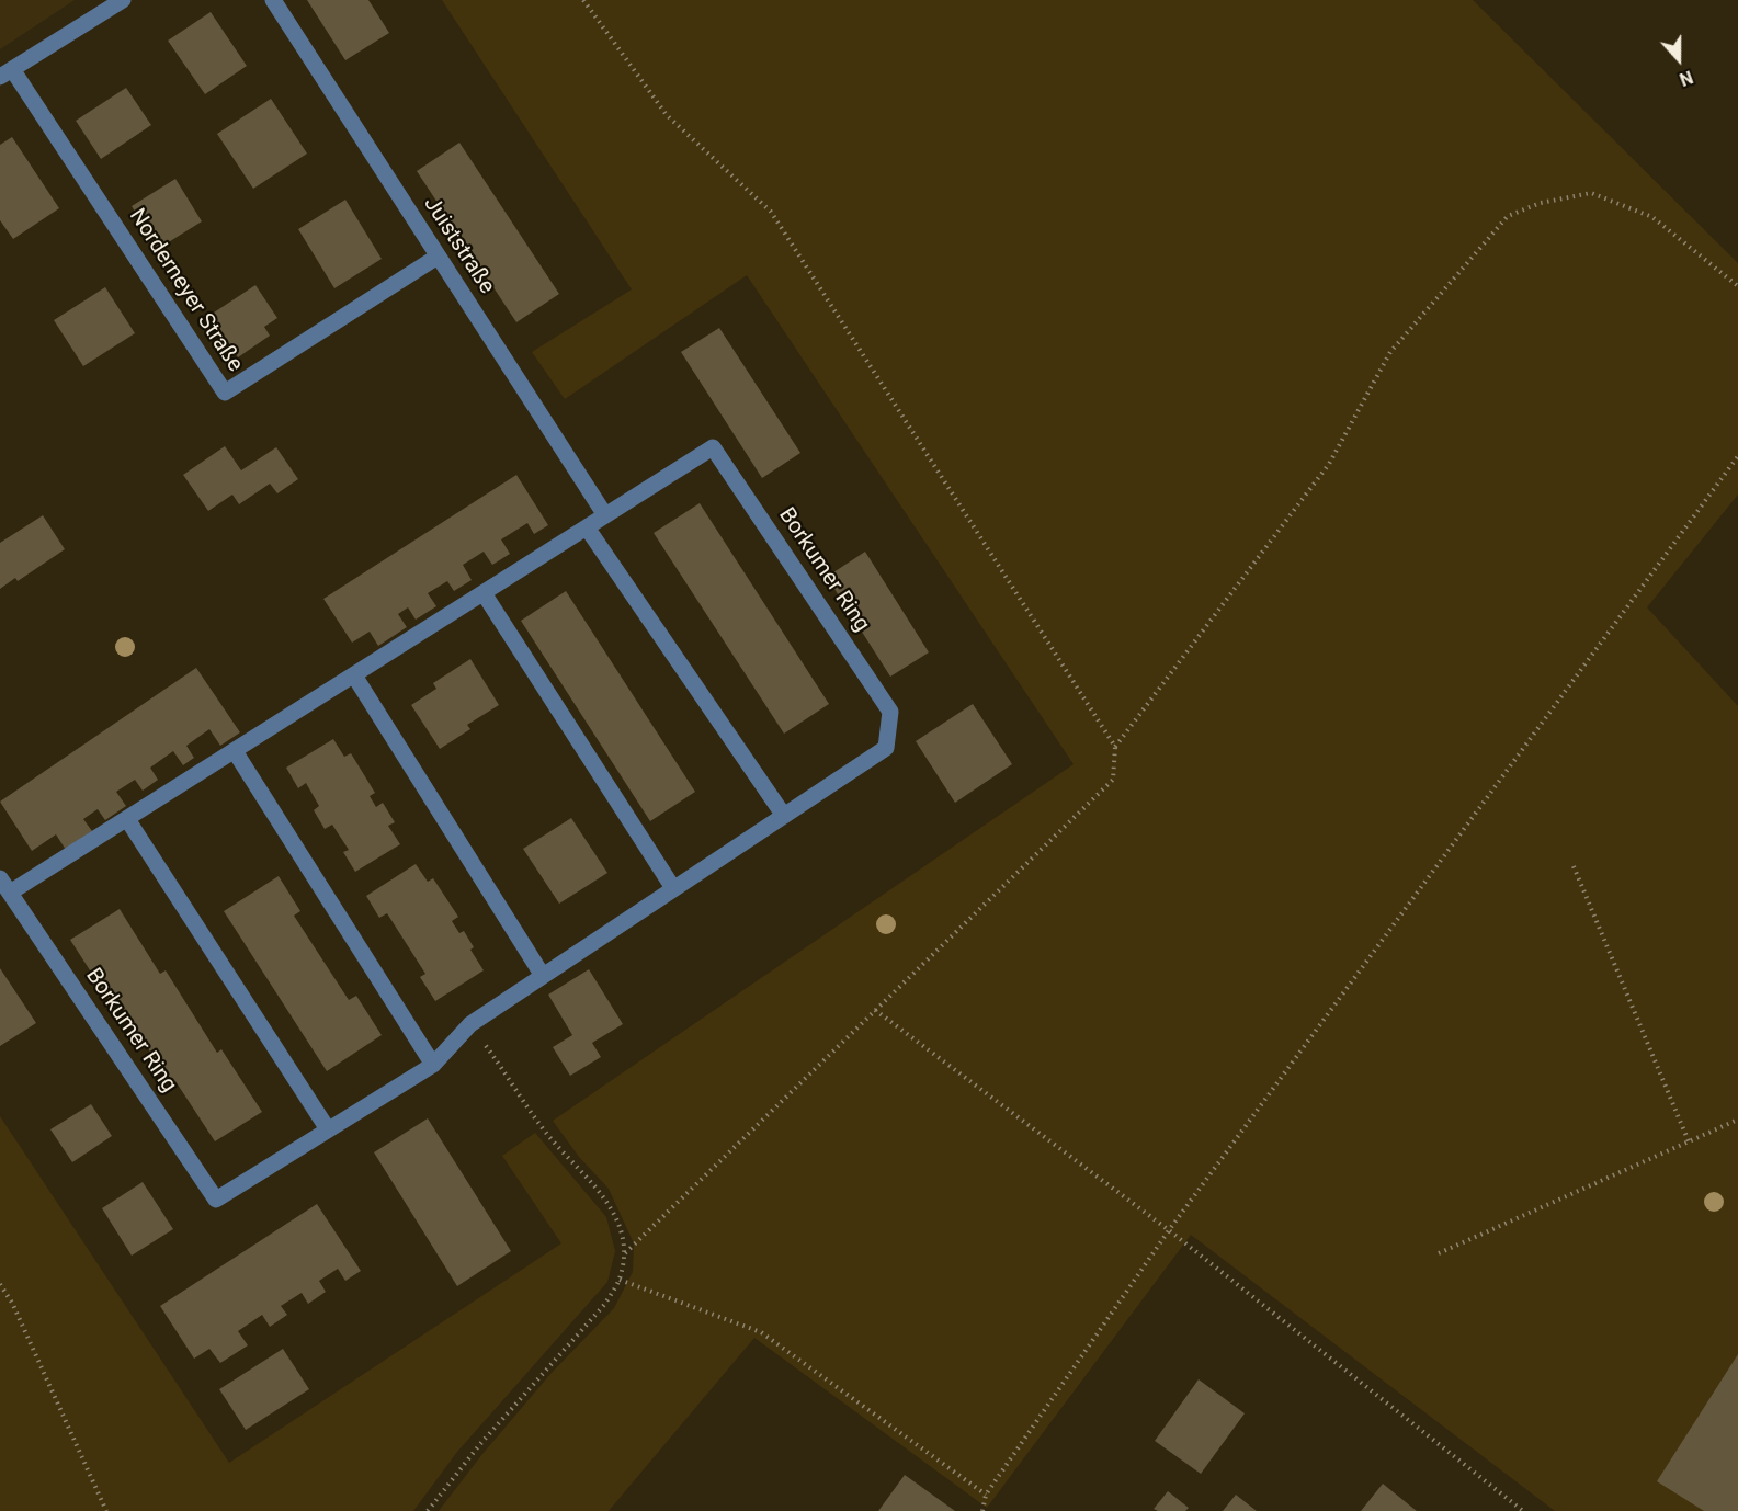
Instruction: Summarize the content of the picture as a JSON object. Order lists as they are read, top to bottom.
{
  "streets": {
    "street": ["Juiststraße", "Norderneyer Straße", "Borkumer Ring"]
  },
  "crossings": [
    ["Juiststraße", "Norderneyer Straße"],
    ["Juiststraße", "Borkumer Ring"]
  ],
  "north": "bottom"
}
